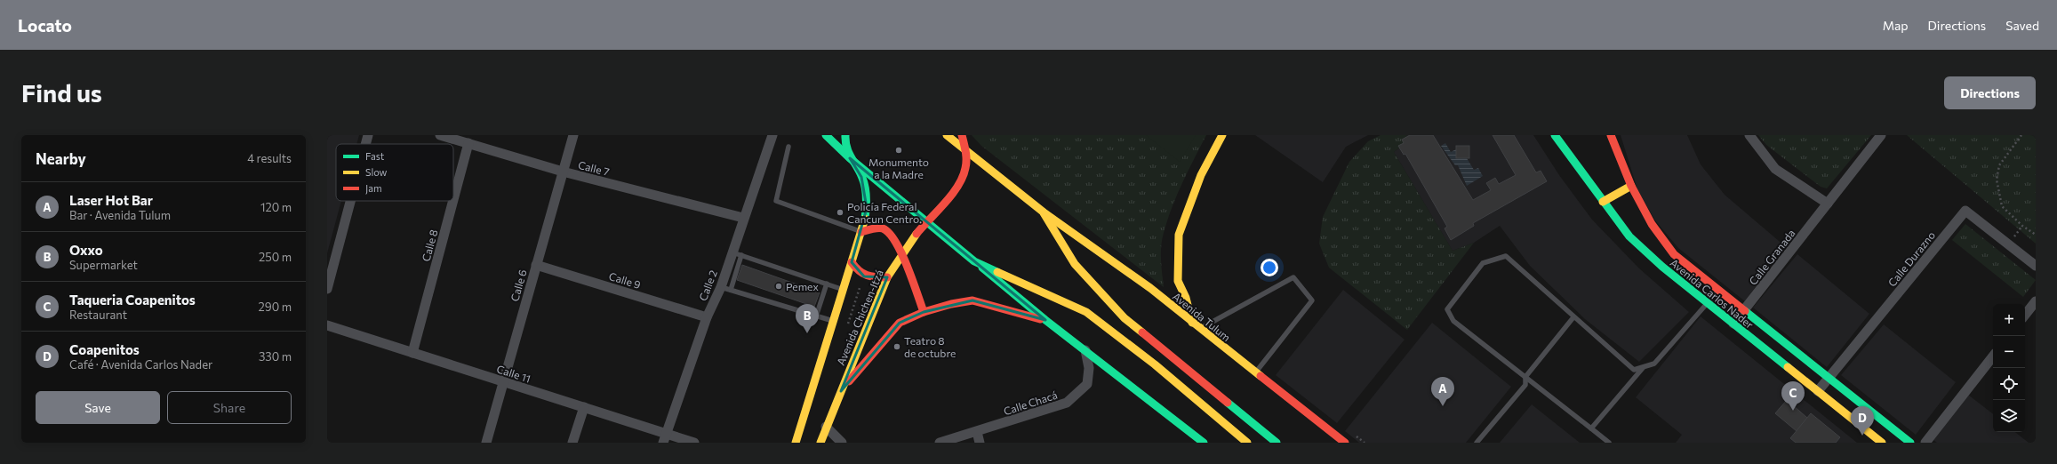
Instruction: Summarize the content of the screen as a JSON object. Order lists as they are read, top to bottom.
{
  "streets": {
    "main road": ["Avenida Carlos Nader", "Avenida Tulum", "Avenida Chichen-Itzá"],
    "street": [
      "Calle 7",
      "Calle 8",
      "Calle Granada",
      "Calle Durazno",
      "Calle 9",
      "Calle 6",
      "Calle 2",
      "Calle 11",
      "Calle Chacá"
    ]
  },
  "crossings": [
    ["Calle 7", "Calle 8"],
    ["Calle 7", "Calle 6"],
    ["Calle 7", "Calle 2"],
    ["Calle 8", "Calle 11"],
    ["Calle Granada", "Avenida Carlos Nader"],
    ["Calle Durazno", "Avenida Carlos Nader"],
    ["Calle 9", "Calle 6"],
    ["Calle 9", "Calle 2"],
    ["Calle 6", "Calle 11"],
    ["Calle 2", "Calle 11"],
    ["Avenida Tulum", "Avenida Chichen-Itzá"]
  ],
  "places": [
    "Monumento a la Madre",
    "Policía Federal Cancun Centro.",
    "Pemex",
    "Teatro 8 de octubre"
  ],
  "legend": ["Fast", "Slow", "Jam"],
  "page": {
    "header": "Locato",
    "nav": ["Map", "Directions", "Saved"],
    "buttons": [
      "Directions",
      ["Save", "Share"]
    ],
    "title": "Find us",
    "heading": ["Nearby", "4 results"],
    "list": [
      {
        "mark": "A",
        "name": "Laser Hot Bar",
        "note": "Bar · Avenida Tulum",
        "value": "120 m"
      },
      {
        "mark": "B",
        "name": "Oxxo",
        "note": "Supermarket",
        "value": "250 m"
      },
      {
        "mark": "C",
        "name": "Taqueria Coapenitos",
        "note": "Restaurant",
        "value": "290 m"
      },
      {
        "mark": "D",
        "name": "Coapenitos",
        "note": "Café · Avenida Carlos Nader",
        "value": "330 m"
      }
    ],
    "map_buttons": ["+", "−"],
    "pins": [
      "B",
      "A",
      "C",
      "D"
    ]
  }
}
